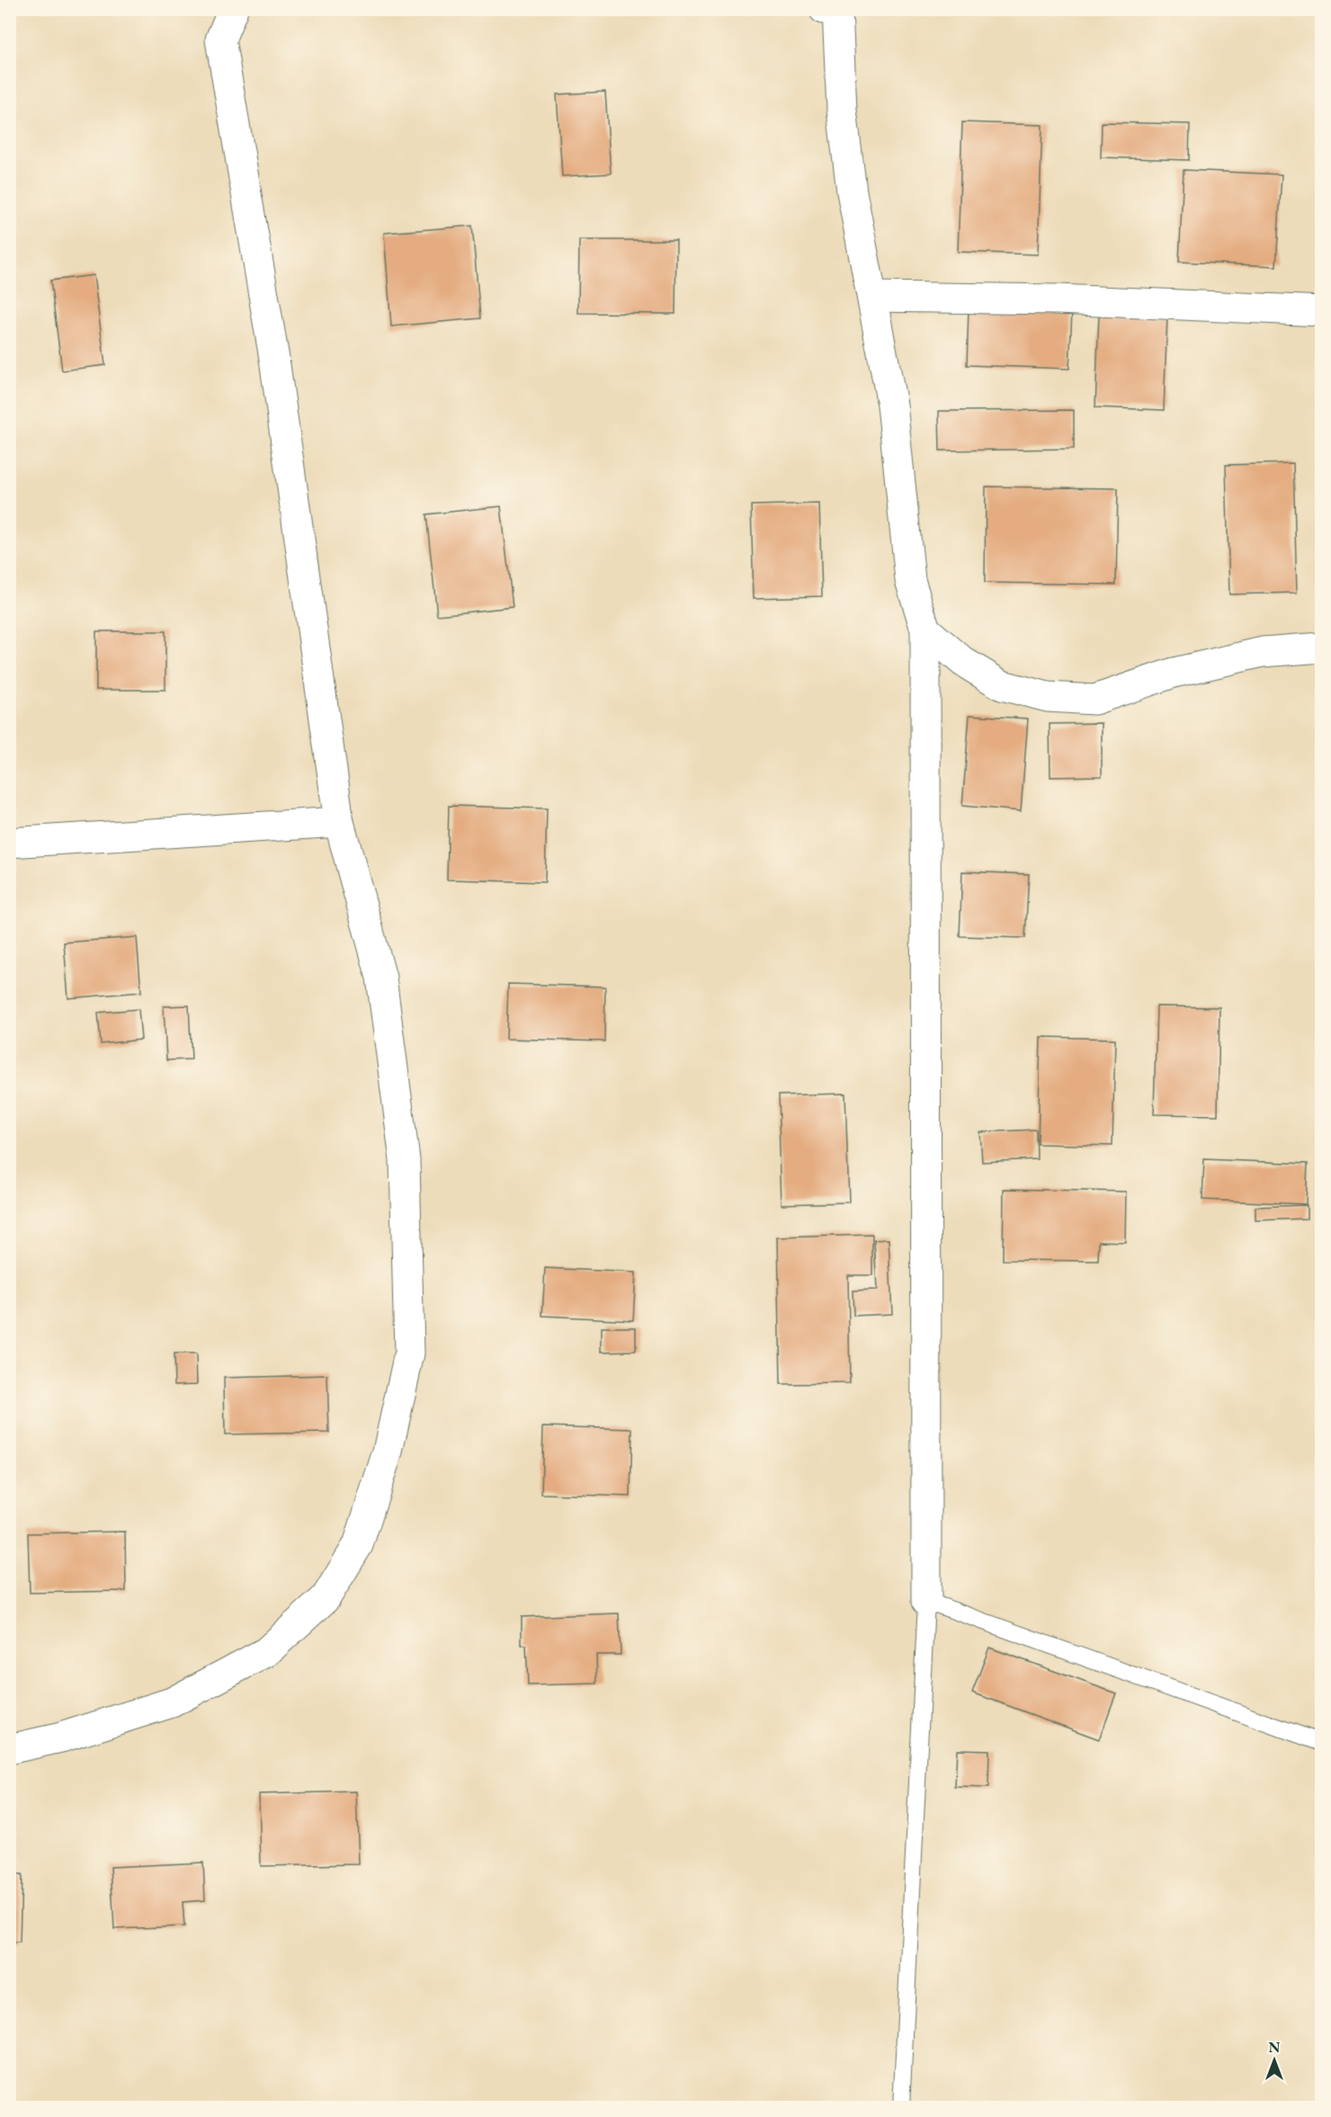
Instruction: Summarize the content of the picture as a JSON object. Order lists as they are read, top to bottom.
{
  "north": "top"
}
